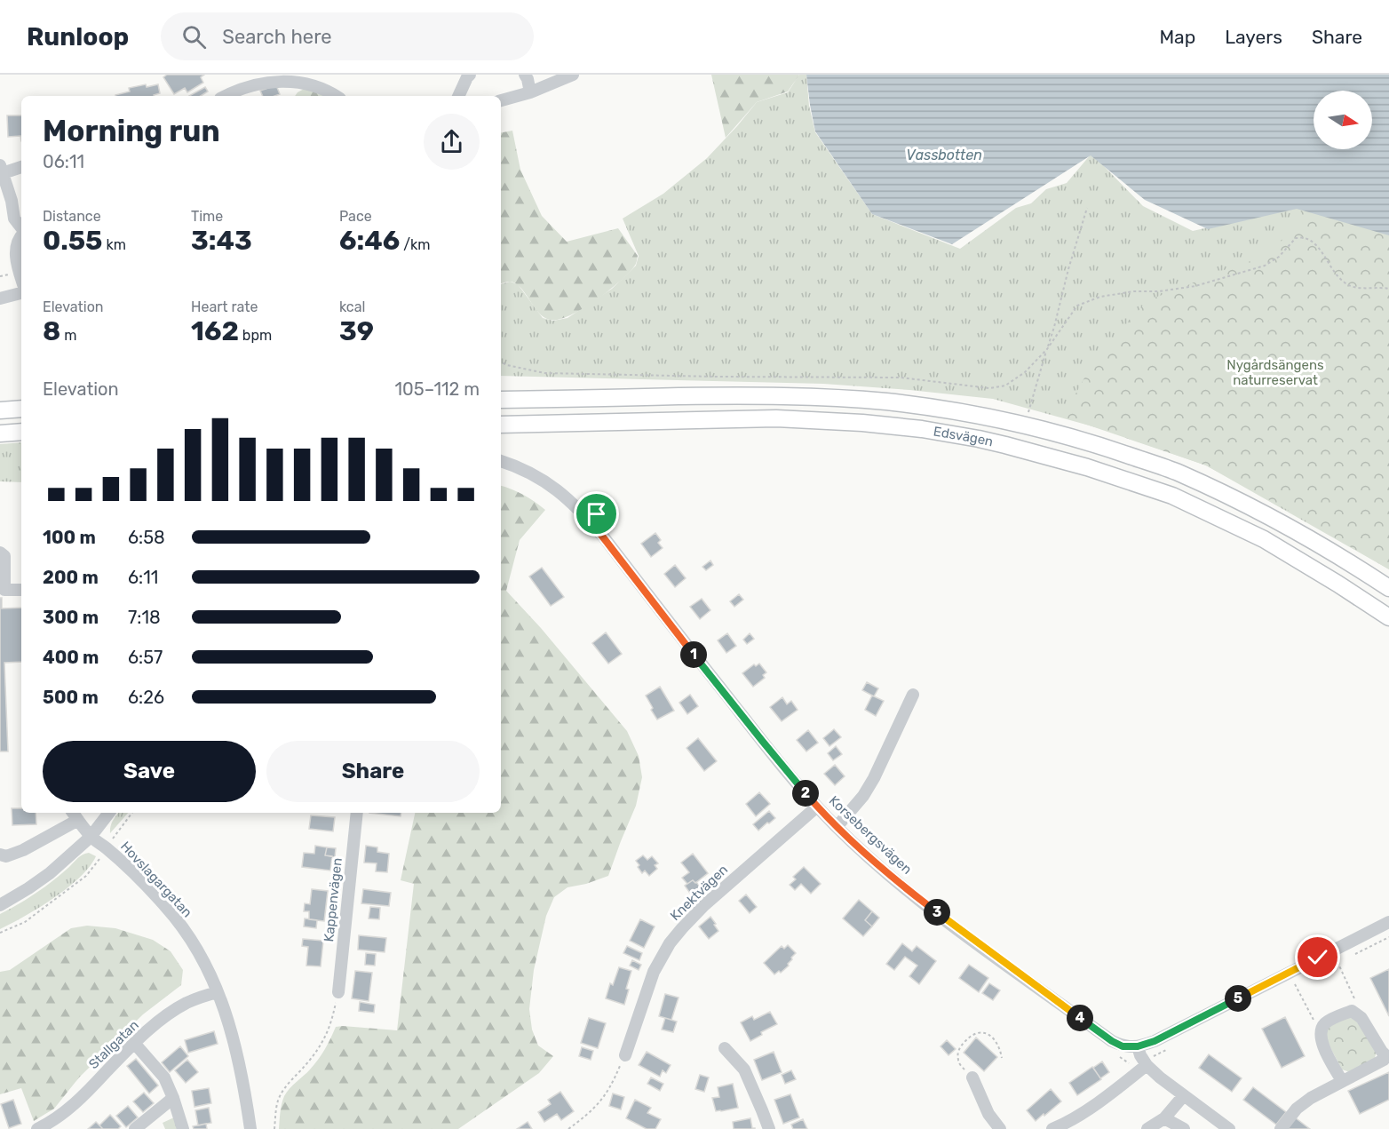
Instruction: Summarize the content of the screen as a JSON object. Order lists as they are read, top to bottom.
{
  "streets": {
    "main road": ["Edsvägen"],
    "street": [
      "Korsebergsvägen",
      "Hovslagargatan",
      "Knektvägen",
      "Kappenvägen",
      "Stallgatan"
    ]
  },
  "crossings": [
    ["Korsebergsvägen", "Knektvägen"],
    ["Hovslagargatan", "Stallgatan"]
  ],
  "water": ["Vassbotten"],
  "parks": ["Nygårdsängens naturreservat"],
  "north": "right",
  "page": {
    "header": "Runloop",
    "search": "Search here",
    "nav": ["Map", "Layers", "Share"],
    "heading": ["Morning run", "06:11"],
    "stats": [
      ["Distance", "0.55 km"],
      ["Time", "3:43"],
      ["Pace", "6:46 /km"],
      ["Elevation", "8 m"],
      ["Heart rate", "162 bpm"],
      ["kcal", "39"]
    ],
    "chart": ["Elevation", "105–112 m"],
    "list": [
      {
        "name": "100 m",
        "note": "6:58"
      },
      {
        "name": "200 m",
        "note": "6:11"
      },
      {
        "name": "300 m",
        "note": "7:18"
      },
      {
        "name": "400 m",
        "note": "6:57"
      },
      {
        "name": "500 m",
        "note": "6:26"
      }
    ],
    "pins": [
      "1",
      "2",
      "3",
      "5",
      "4"
    ],
    "buttons": ["Save", "Share"]
  }
}
